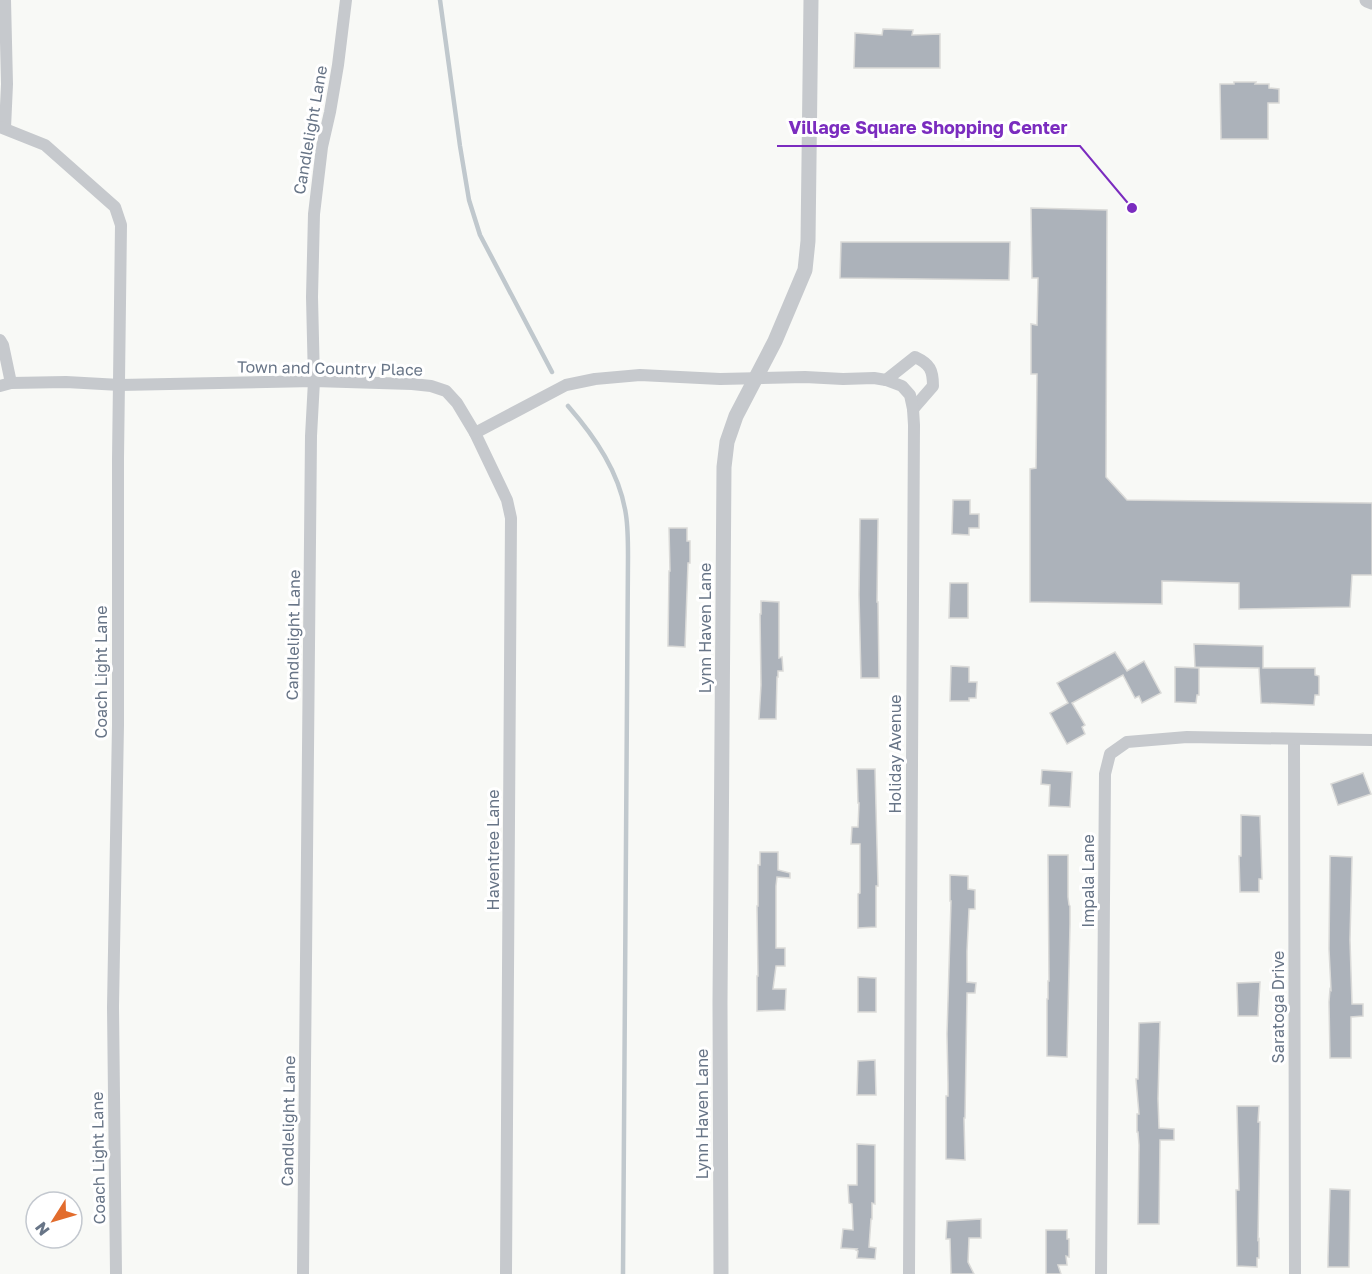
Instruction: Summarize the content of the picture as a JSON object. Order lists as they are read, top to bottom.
{
  "streets": {
    "street": [
      "Candlelight Lane",
      "Town and Country Place",
      "Lynn Haven Lane",
      "Coach Light Lane",
      "Holiday Avenue",
      "Haventree Lane",
      "Impala Lane",
      "Saratoga Drive"
    ]
  },
  "crossings": [
    ["Candlelight Lane", "Town and Country Place"],
    ["Town and Country Place", "Coach Light Lane"],
    ["Town and Country Place", "Haventree Lane"],
    ["Impala Lane", "Saratoga Drive"]
  ],
  "places": ["Village Square Shopping Center"],
  "north": "bottom left"
}
